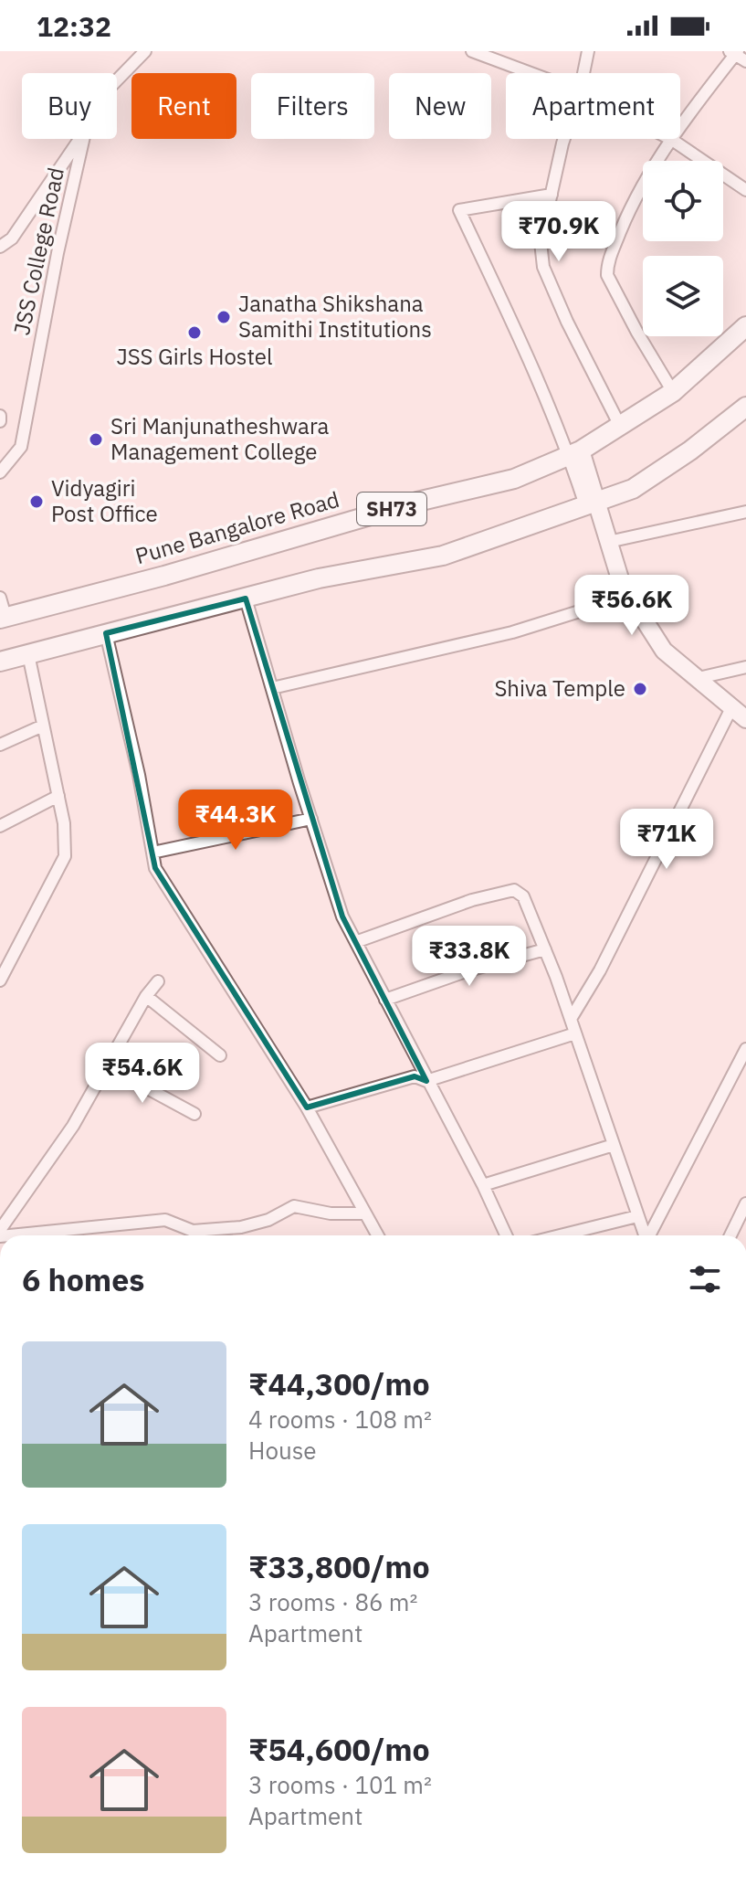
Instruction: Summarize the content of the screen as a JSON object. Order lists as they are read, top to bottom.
{
  "streets": {
    "main road": ["SH73", "Pune Bangalore Road"],
    "street": ["JSS College Road"]
  },
  "places": [
    "Janatha Shikshana Samithi Institutions",
    "JSS Girls Hostel",
    "Sri Manjunatheshwara Management College",
    "Vidyagiri Post Office",
    "Shiva Temple"
  ],
  "page": {
    "status": "12:32",
    "chip": [
      "Buy",
      "Rent",
      "Filters",
      "New",
      "Apartment"
    ],
    "price": [
      "₹70.9K",
      "₹56.6K",
      "₹44.3K",
      "₹71K",
      "₹33.8K",
      "₹54.6K"
    ],
    "heading": "6 homes",
    "list": [
      {
        "name": "₹44,300/mo",
        "note": "4 rooms · 108 m² · House"
      },
      {
        "name": "₹33,800/mo",
        "note": "3 rooms · 86 m² · Apartment"
      },
      {
        "name": "₹54,600/mo",
        "note": "3 rooms · 101 m² · Apartment"
      }
    ]
  }
}
